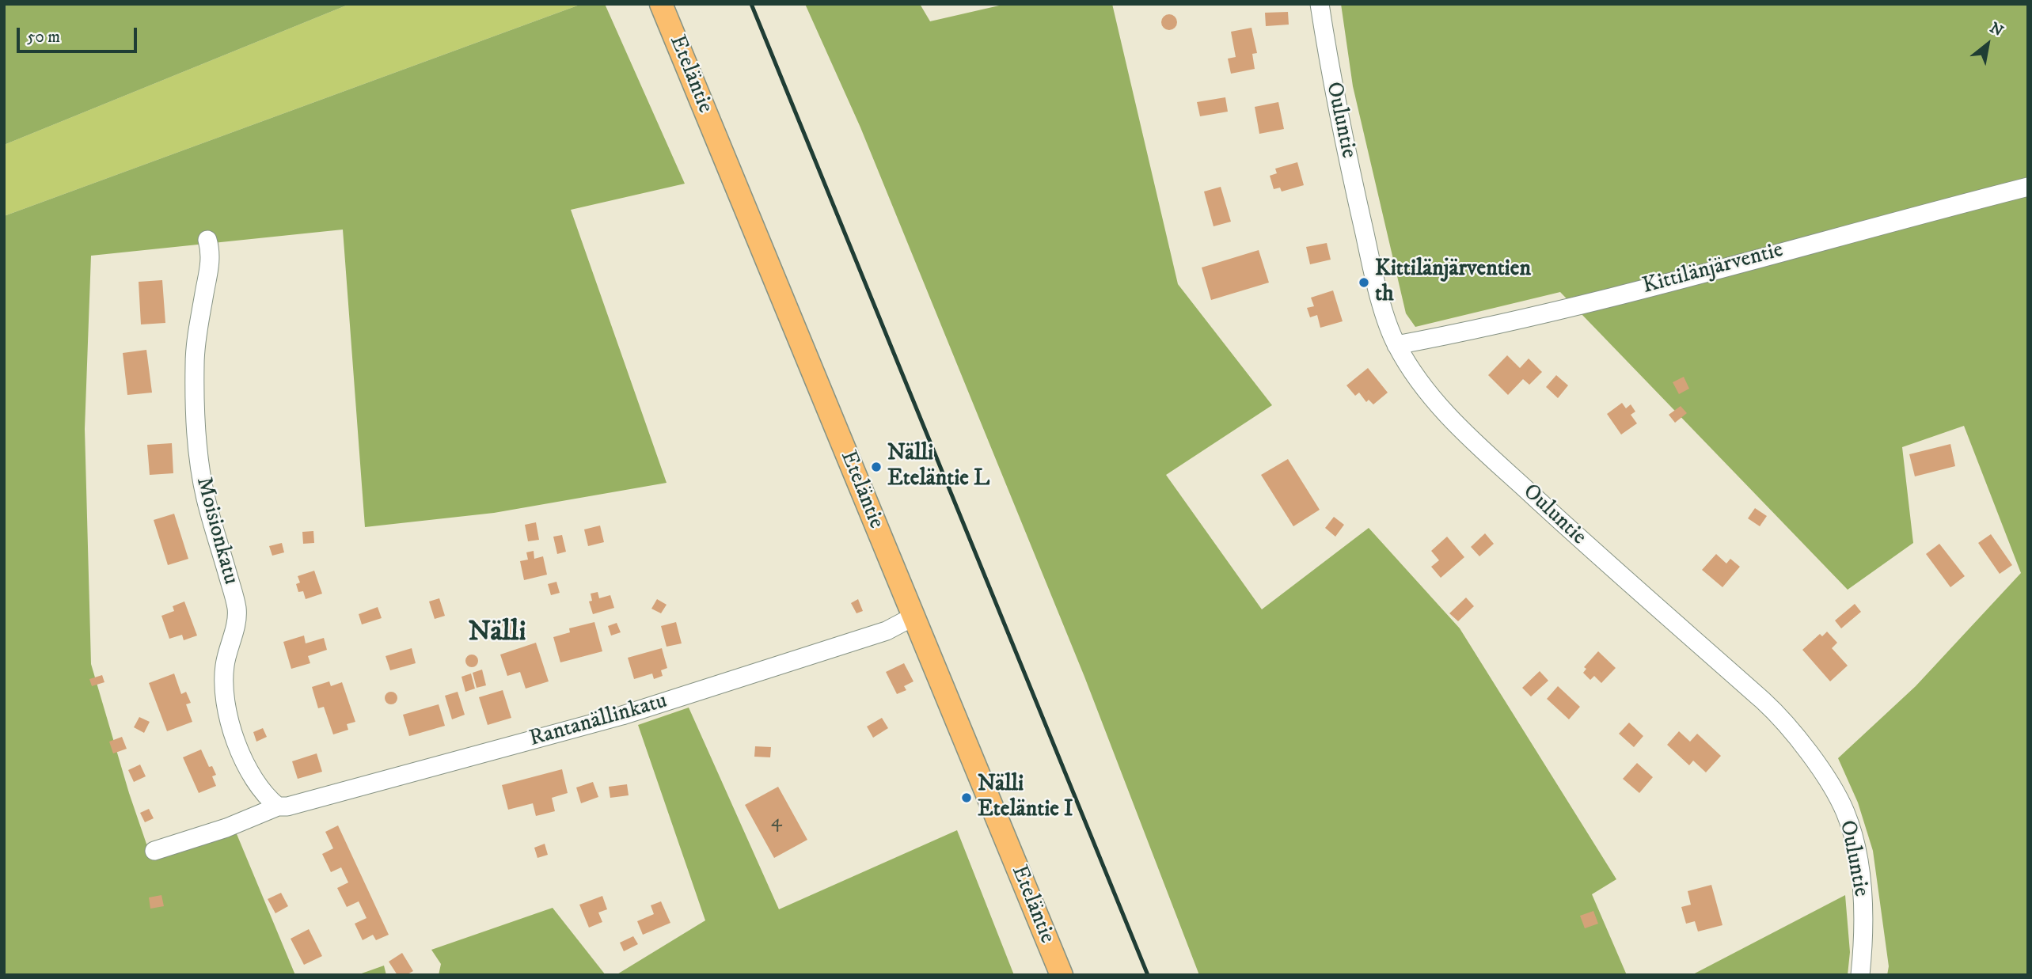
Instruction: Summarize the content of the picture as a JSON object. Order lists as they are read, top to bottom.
{
  "streets": {
    "main road": ["Eteläntie"],
    "street": [
      "Ouluntie",
      "Kittilänjärventie",
      "Moisionkatu",
      "Rantanällinkatu"
    ]
  },
  "crossings": [
    ["Eteläntie", "Rantanällinkatu"],
    ["Ouluntie", "Kittilänjärventie"],
    ["Moisionkatu", "Rantanällinkatu"]
  ],
  "districts": ["Nälli"],
  "places": ["Kittilänjärventien th", "Nälli Eteläntie L", "Nälli Eteläntie I"],
  "house_numbers": ["4"],
  "scale_bar": "50 m",
  "north": "top right"
}
